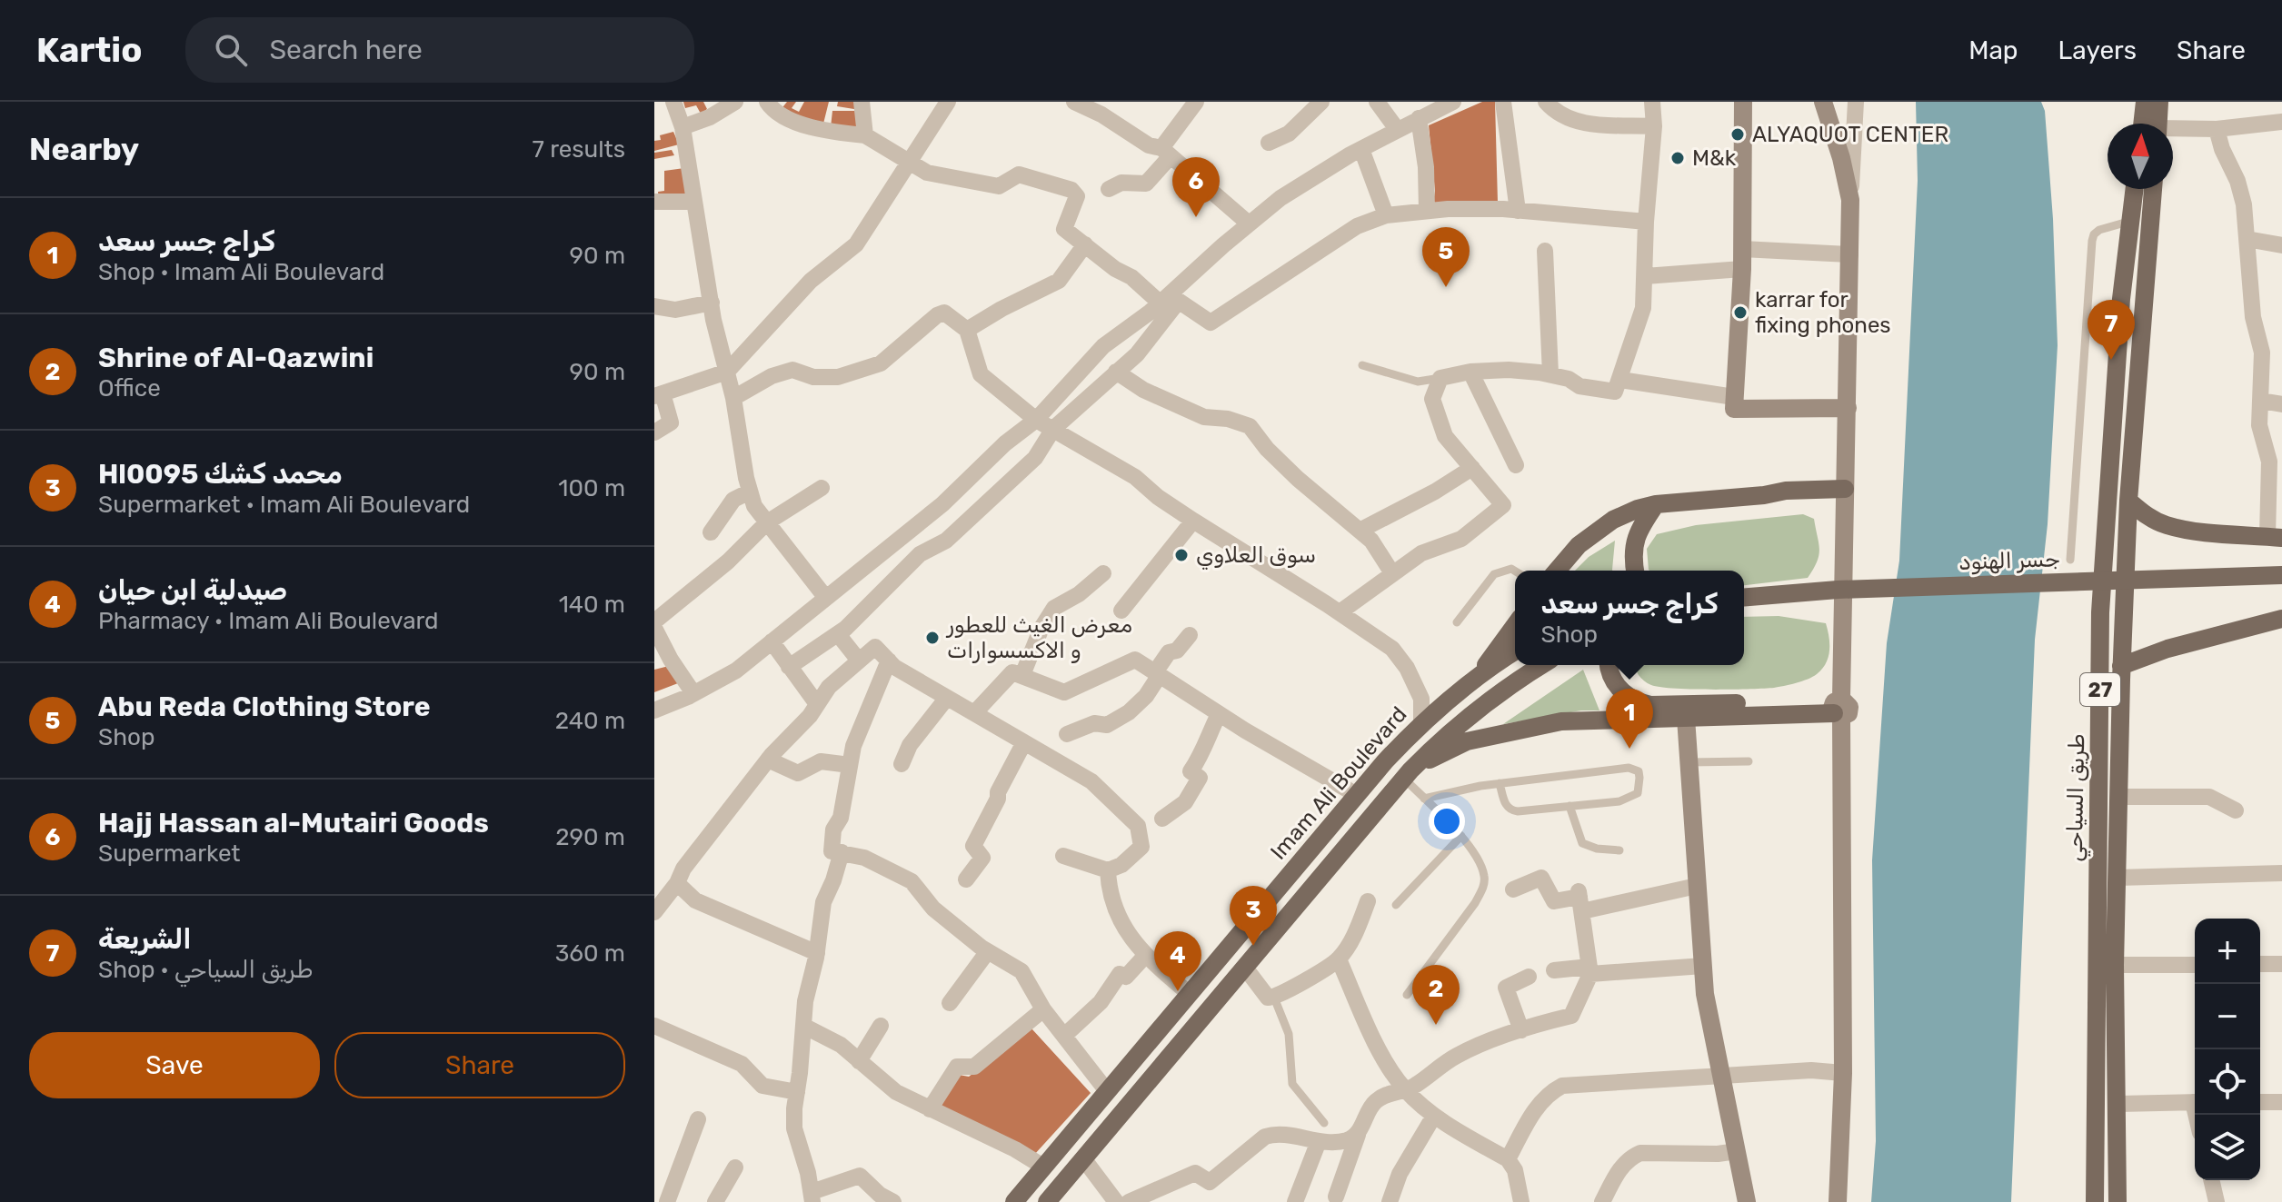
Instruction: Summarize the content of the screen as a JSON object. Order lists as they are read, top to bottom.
{
  "streets": {
    "main road": [
      "جسر الهنود",
      "27",
      "Imam Ali Boulevard",
      "طريق السياحي"
    ]
  },
  "places": [
    "ALYAQUOT CENTER",
    "M&k",
    "karrar for fixing phones",
    "سوق العلاوي",
    "معرض الغيث للعطور و الاكسسوارات"
  ],
  "north": "top",
  "page": {
    "header": "Kartio",
    "search": "Search here",
    "nav": ["Map", "Layers", "Share"],
    "heading": ["Nearby", "7 results"],
    "pins": [
      "6",
      "5",
      "7",
      "1",
      "3",
      "4",
      "2"
    ],
    "list": [
      {
        "mark": "1",
        "name": "كراج جسر سعد",
        "note": "Shop · Imam Ali Boulevard",
        "value": "90 m"
      },
      {
        "mark": "2",
        "name": "Shrine of Al-Qazwini",
        "note": "Office",
        "value": "90 m"
      },
      {
        "mark": "3",
        "name": "Hl0095 محمد كشك",
        "note": "Supermarket · Imam Ali Boulevard",
        "value": "100 m"
      },
      {
        "mark": "4",
        "name": "صيدلية ابن حيان",
        "note": "Pharmacy · Imam Ali Boulevard",
        "value": "140 m"
      },
      {
        "mark": "5",
        "name": "Abu Reda Clothing Store",
        "note": "Shop",
        "value": "240 m"
      },
      {
        "mark": "6",
        "name": "Hajj Hassan al-Mutairi Goods",
        "note": "Supermarket",
        "value": "290 m"
      },
      {
        "mark": "7",
        "name": "الشريعة",
        "note": "Shop · طريق السياحي",
        "value": "360 m"
      }
    ],
    "popup": ["كراج جسر سعد", "Shop"],
    "map_buttons": ["+", "−"],
    "buttons": ["Save", "Share"]
  }
}
